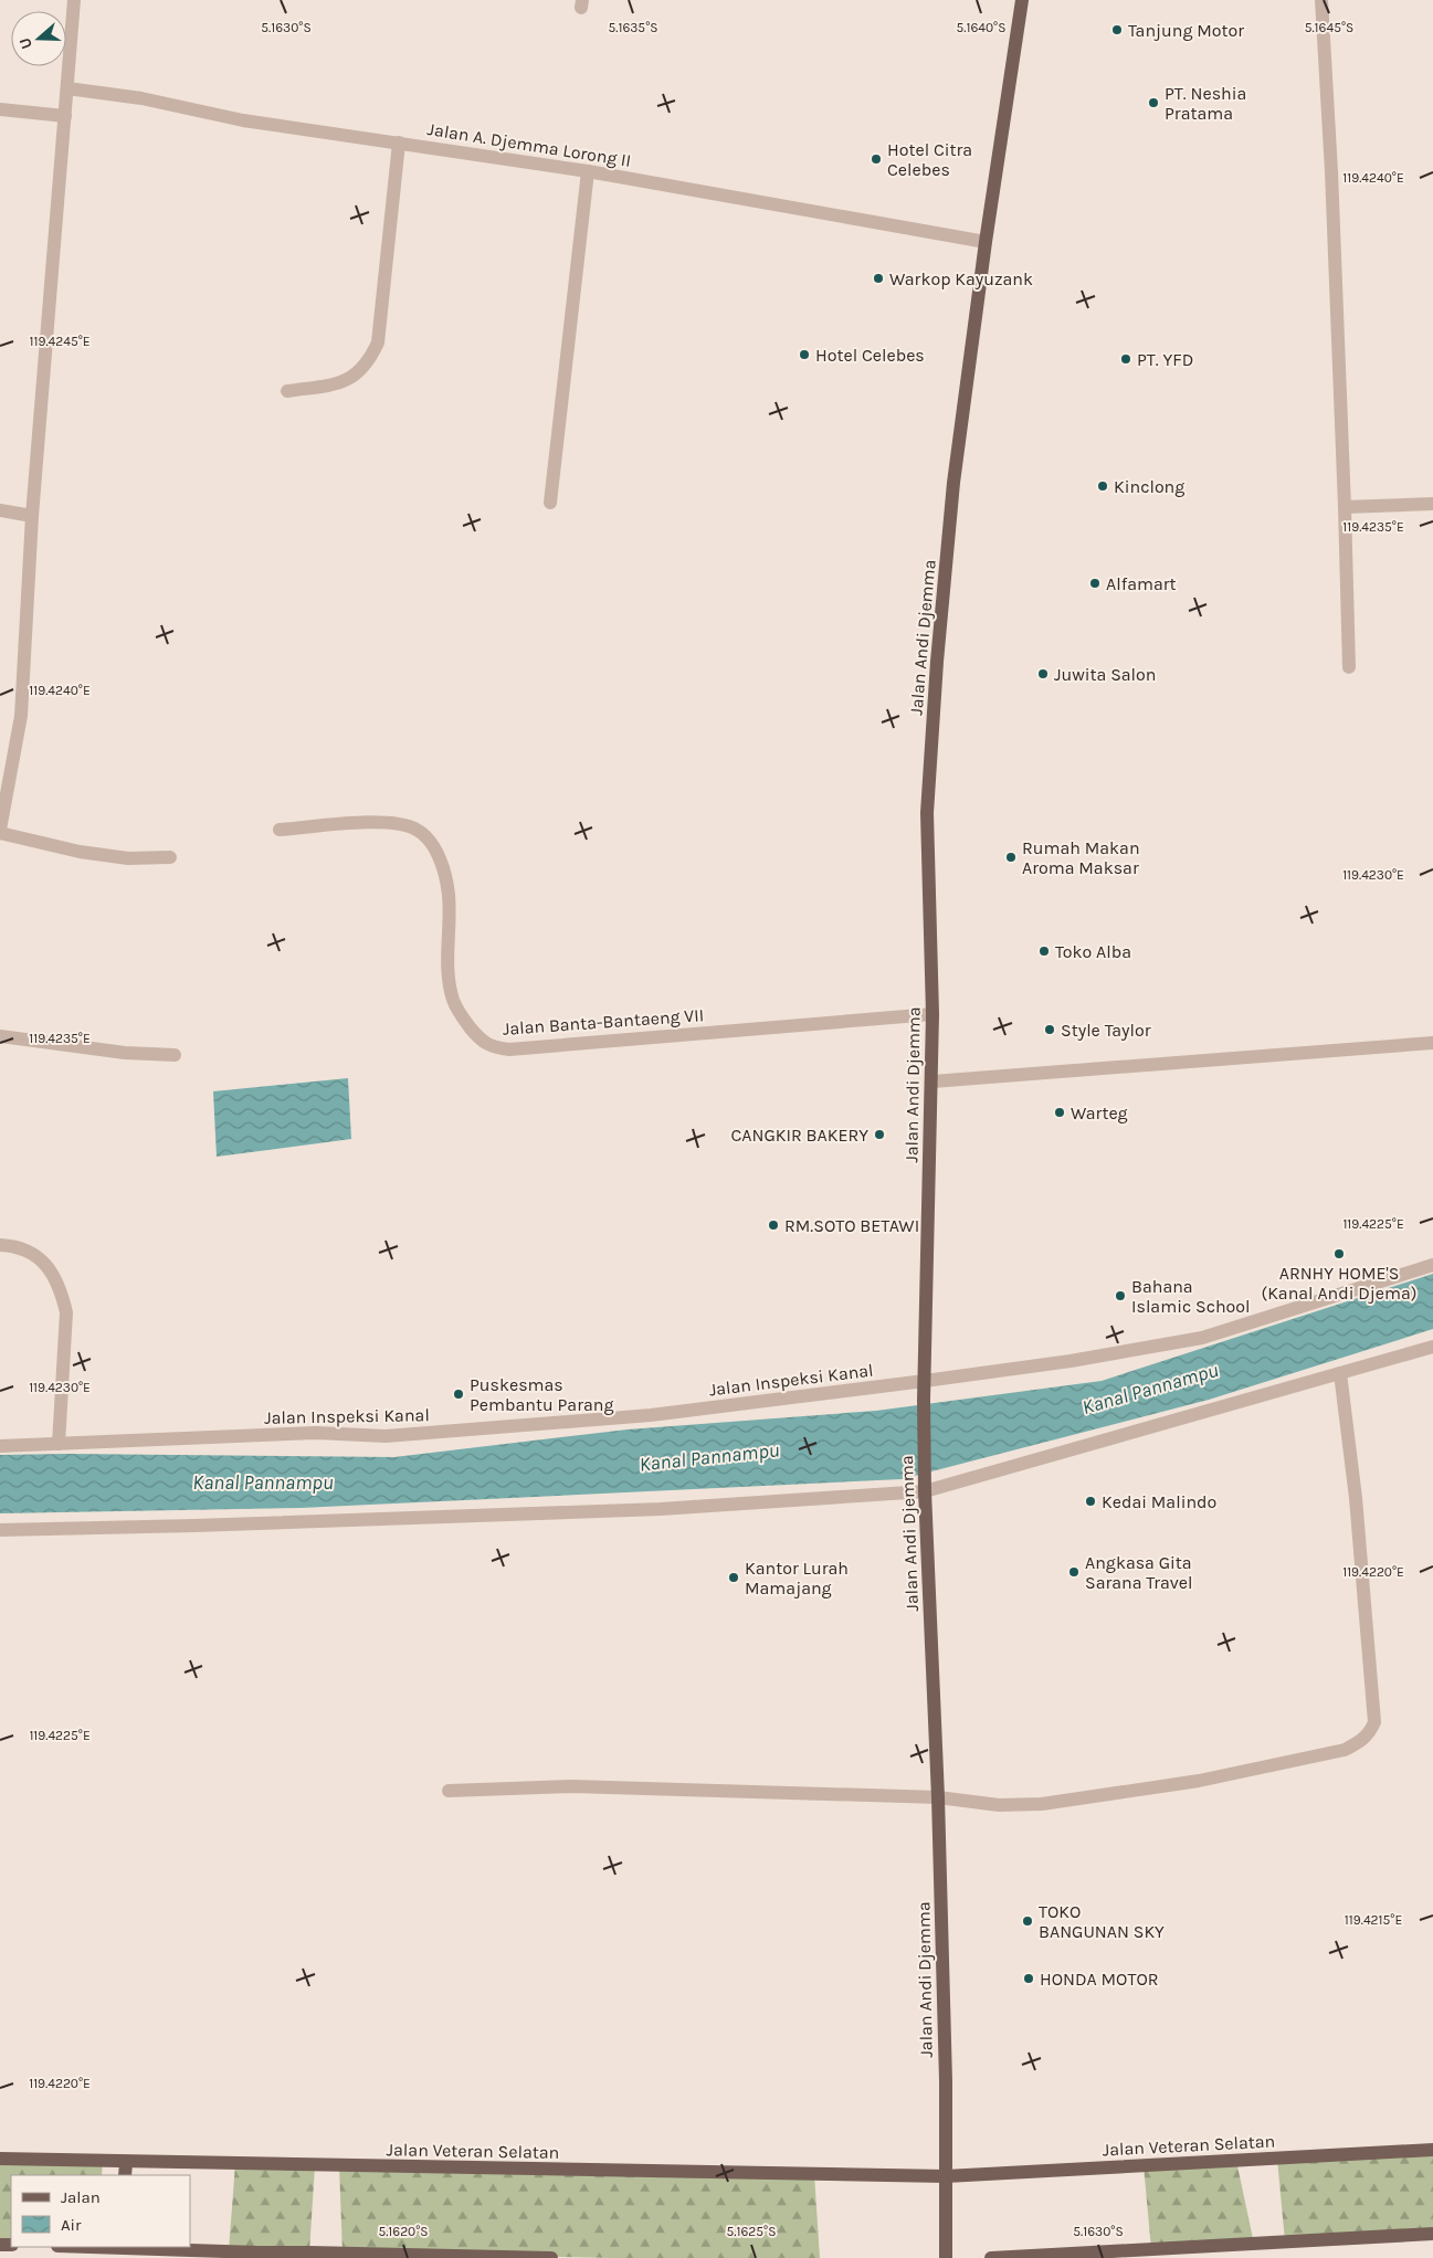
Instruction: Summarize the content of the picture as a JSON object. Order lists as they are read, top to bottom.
{
  "streets": {
    "main road": ["Jalan Andi Djemma", "Jalan Veteran Selatan"],
    "street": ["Jalan A. Djemma Lorong II", "Jalan Banta-Bantaeng VII", "Jalan Inspeksi Kanal"]
  },
  "crossings": [
    ["Jalan A. Djemma Lorong II", "Jalan Andi Djemma"],
    ["Jalan Andi Djemma", "Jalan Banta-Bantaeng VII"],
    ["Jalan Andi Djemma", "Jalan Inspeksi Kanal"],
    ["Jalan Andi Djemma", "Jalan Veteran Selatan"]
  ],
  "water": ["Kanal Pannampu"],
  "places": [
    "Tanjung Motor",
    "PT. Neshia Pratama",
    "Hotel Citra Celebes",
    "Warkop Kayuzank",
    "Hotel Celebes",
    "PT. YFD",
    "Kinclong",
    "Alfamart",
    "Juwita Salon",
    "Rumah Makan Aroma Maksar",
    "Toko Alba",
    "Style Taylor",
    "Warteg",
    "CANGKIR BAKERY",
    "RM.SOTO BETAWI",
    "ARNHY HOME'S (Kanal Andi Djema)",
    "Bahana Islamic School",
    "Puskesmas Pembantu Parang",
    "Kedai Malindo",
    "Angkasa Gita Sarana Travel",
    "Kantor Lurah Mamajang",
    "TOKO BANGUNAN SKY",
    "HONDA MOTOR"
  ],
  "legend": ["Jalan", "Air"],
  "north": "left",
  "coordinates": [
    "5.1630°S",
    "5.1635°S",
    "5.1640°S",
    "5.1645°S",
    "119.4240°E",
    "119.4245°E",
    "119.4235°E",
    "119.4230°E",
    "119.4225°E",
    "119.4220°E",
    "119.4215°E",
    "5.1620°S",
    "5.1625°S"
  ]
}
